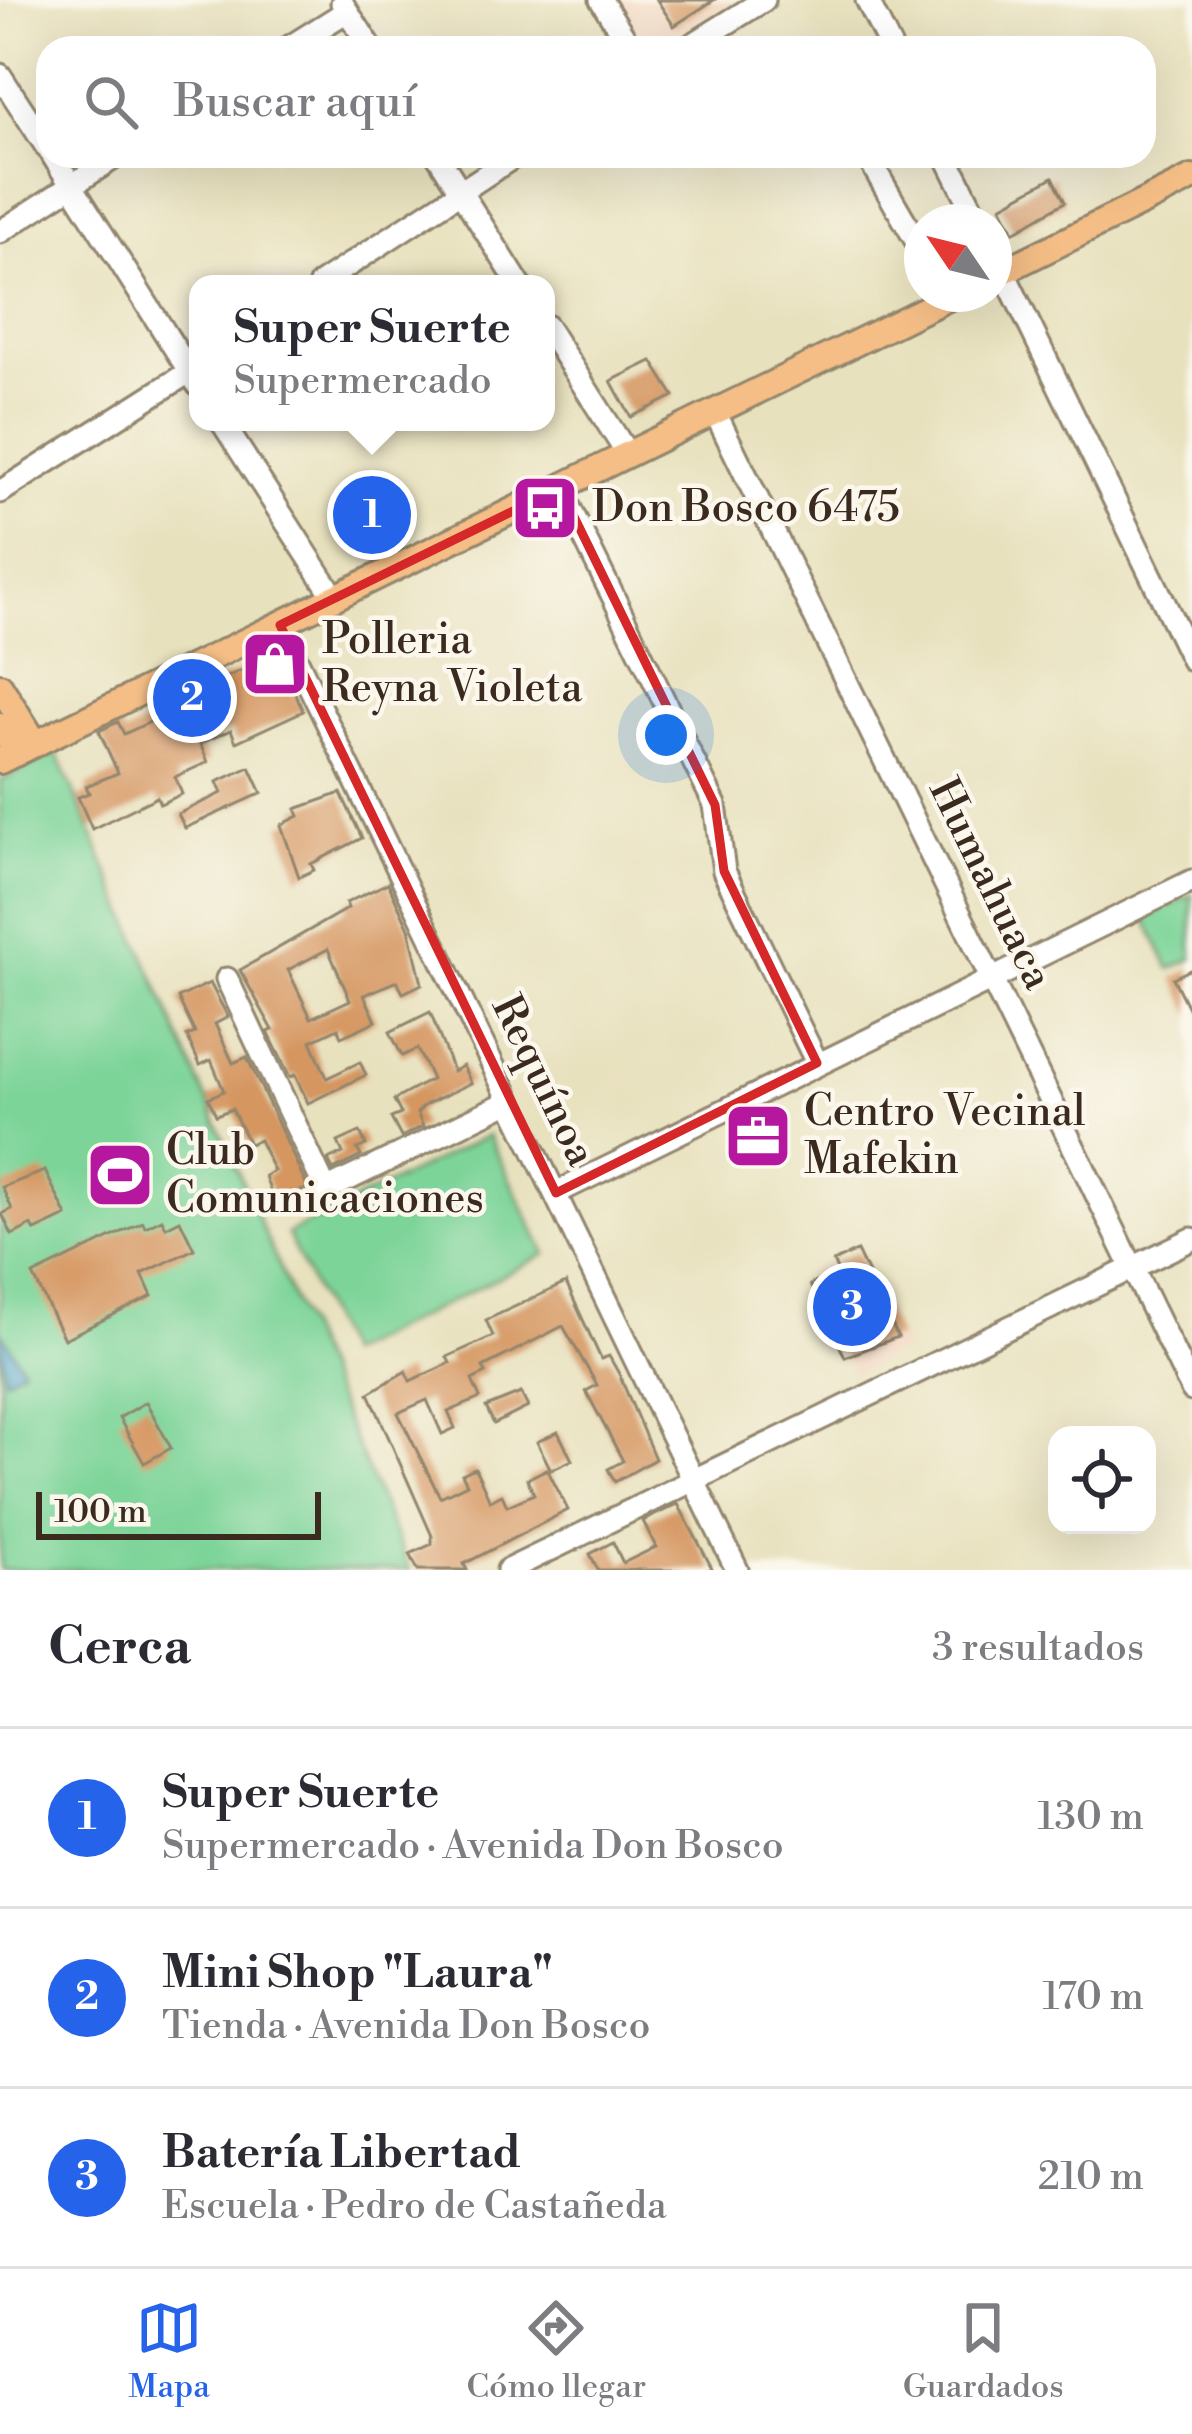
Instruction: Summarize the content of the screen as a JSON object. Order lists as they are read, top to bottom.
{
  "streets": {
    "street": ["Humahuaca", "Requínoa"]
  },
  "places": {
    "bus stop": ["Don Bosco 6475"],
    "shop": ["Polleria Reyna Violeta"],
    "office": ["Centro Vecinal Mafekin"],
    "sports": ["Club Comunicaciones"]
  },
  "scale_bar": "100 m",
  "north": "top left",
  "page": {
    "search": "Buscar aquí",
    "popup": ["Super Suerte", "Supermercado"],
    "pins": ["1", "2", "3"],
    "scale": "100 m",
    "heading": ["Cerca", "3 resultados"],
    "list": [
      {
        "mark": "1",
        "name": "Super Suerte",
        "note": "Supermercado · Avenida Don Bosco",
        "value": "130 m"
      },
      {
        "mark": "2",
        "name": "Mini Shop \"Laura\"",
        "note": "Tienda · Avenida Don Bosco",
        "value": "170 m"
      },
      {
        "mark": "3",
        "name": "Batería Libertad",
        "note": "Escuela · Pedro de Castañeda",
        "value": "210 m"
      }
    ],
    "nav": ["Mapa", "Cómo llegar", "Guardados"]
  }
}
